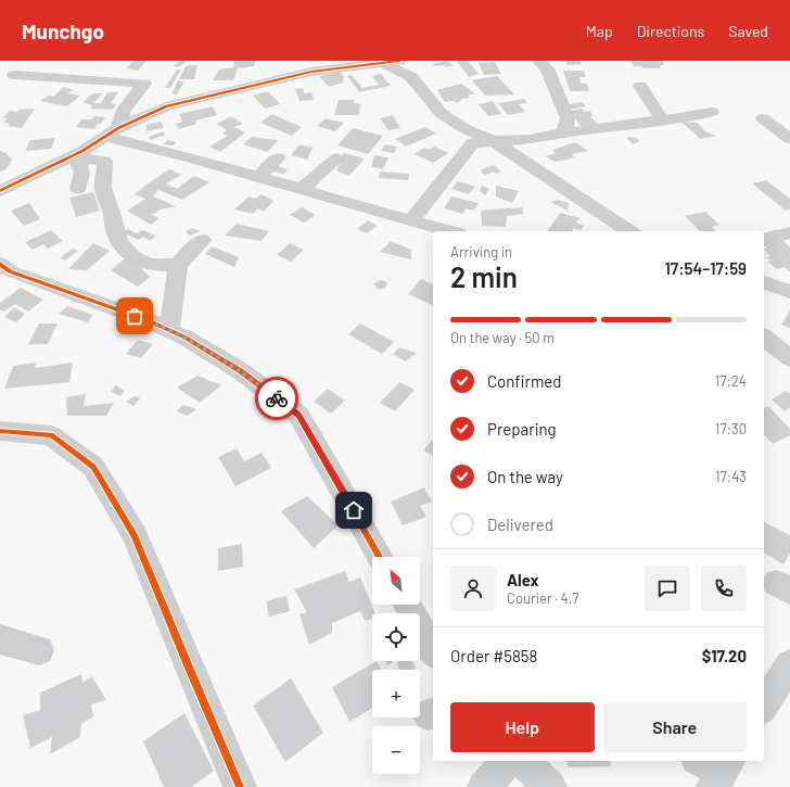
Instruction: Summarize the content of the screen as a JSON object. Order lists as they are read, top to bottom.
{
  "north": "top left",
  "page": {
    "header": "Munchgo",
    "nav": ["Map", "Directions", "Saved"],
    "heading": ["2 min", "Arriving in", "17:54–17:59"],
    "panel": [
      "Alex",
      "Courier · 4.7",
      "Order #5858",
      "$17.20"
    ],
    "bar": "On the way · 50 m",
    "list": [
      ["Confirmed", "17:24"],
      ["Preparing", "17:30"],
      ["On the way", "17:43"],
      "Delivered"
    ],
    "map_buttons": ["+", "−"],
    "buttons": ["Help", "Share"]
  }
}
